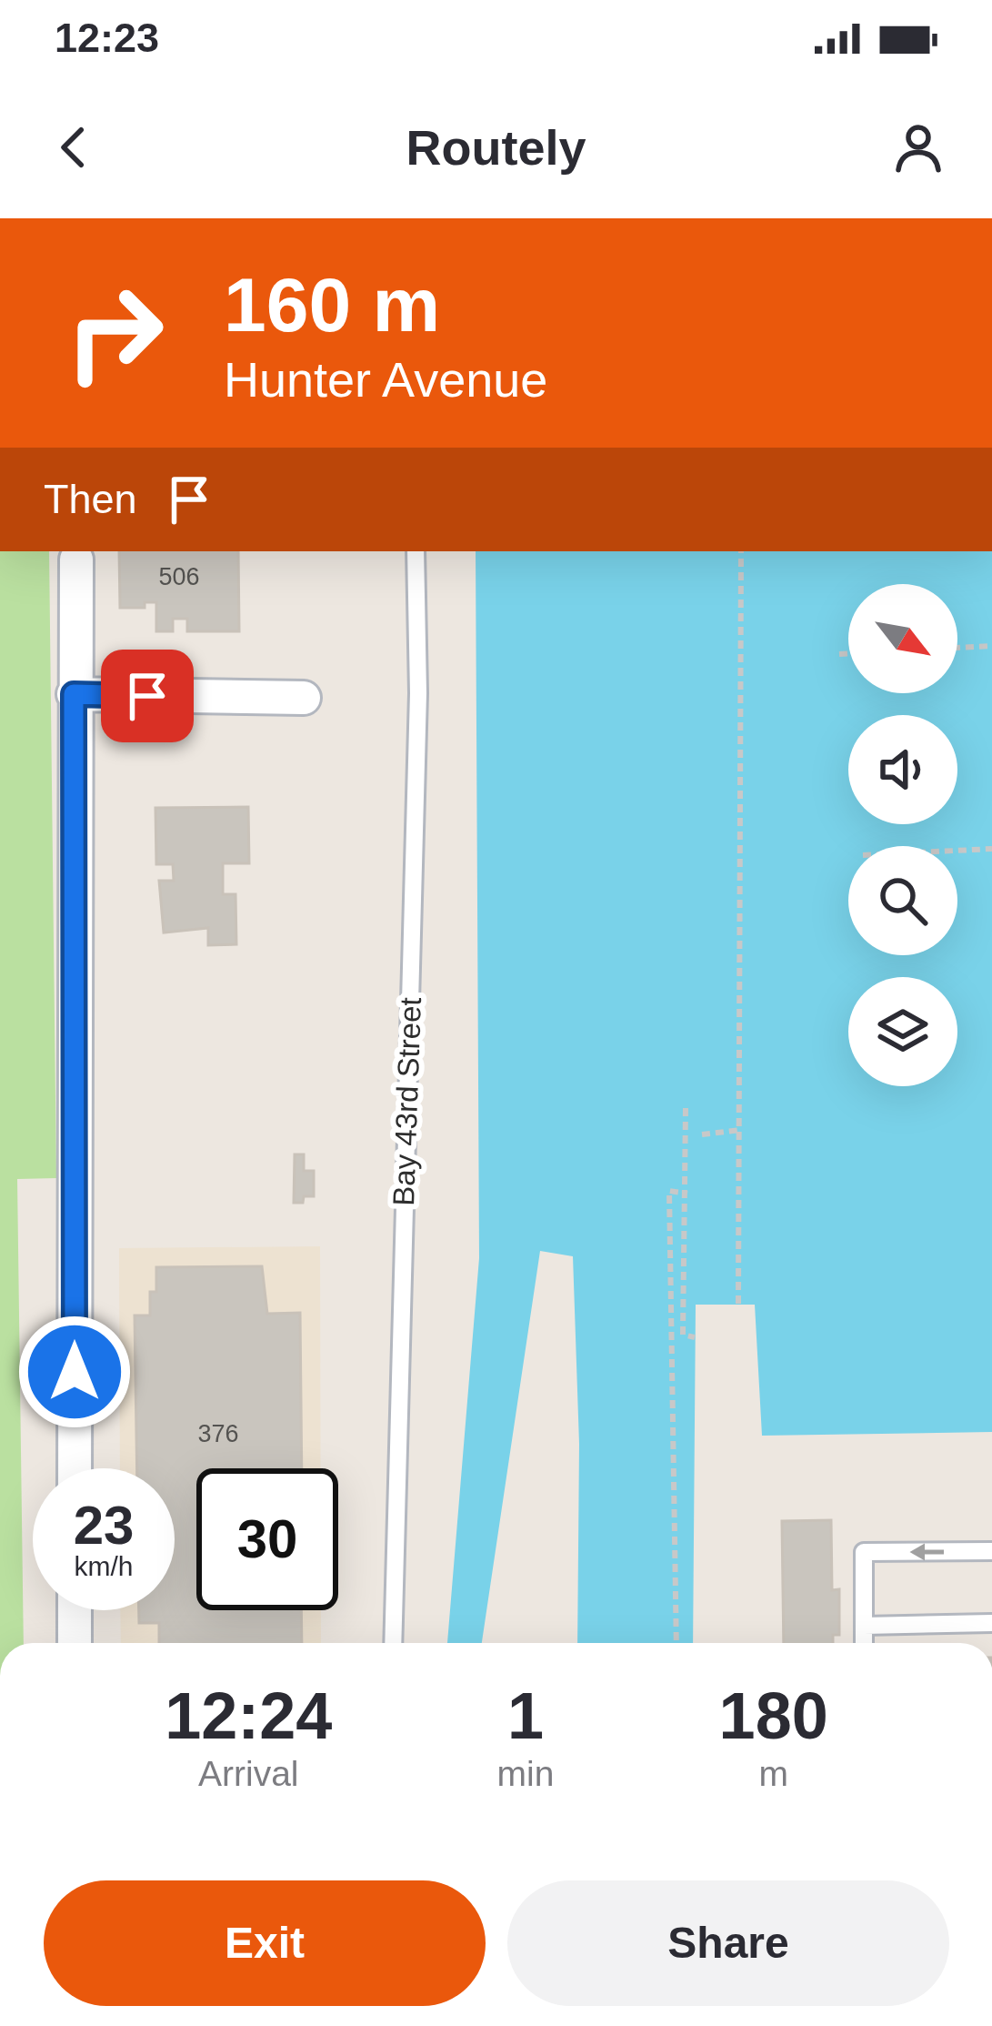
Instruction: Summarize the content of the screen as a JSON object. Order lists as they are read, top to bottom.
{
  "streets": {
    "lane": ["Bay 43rd Street"]
  },
  "house_numbers": ["506", "376"],
  "north": "bottom right",
  "page": {
    "status": "12:23",
    "header": "Routely",
    "turn": ["160 m", "Hunter Avenue"],
    "then": "Then",
    "speed": "23 km/h",
    "limit": "30",
    "eta": [
      "12:24",
      "Arrival",
      "1",
      "min",
      "180",
      "m"
    ],
    "buttons": ["Exit", "Share"]
  }
}
